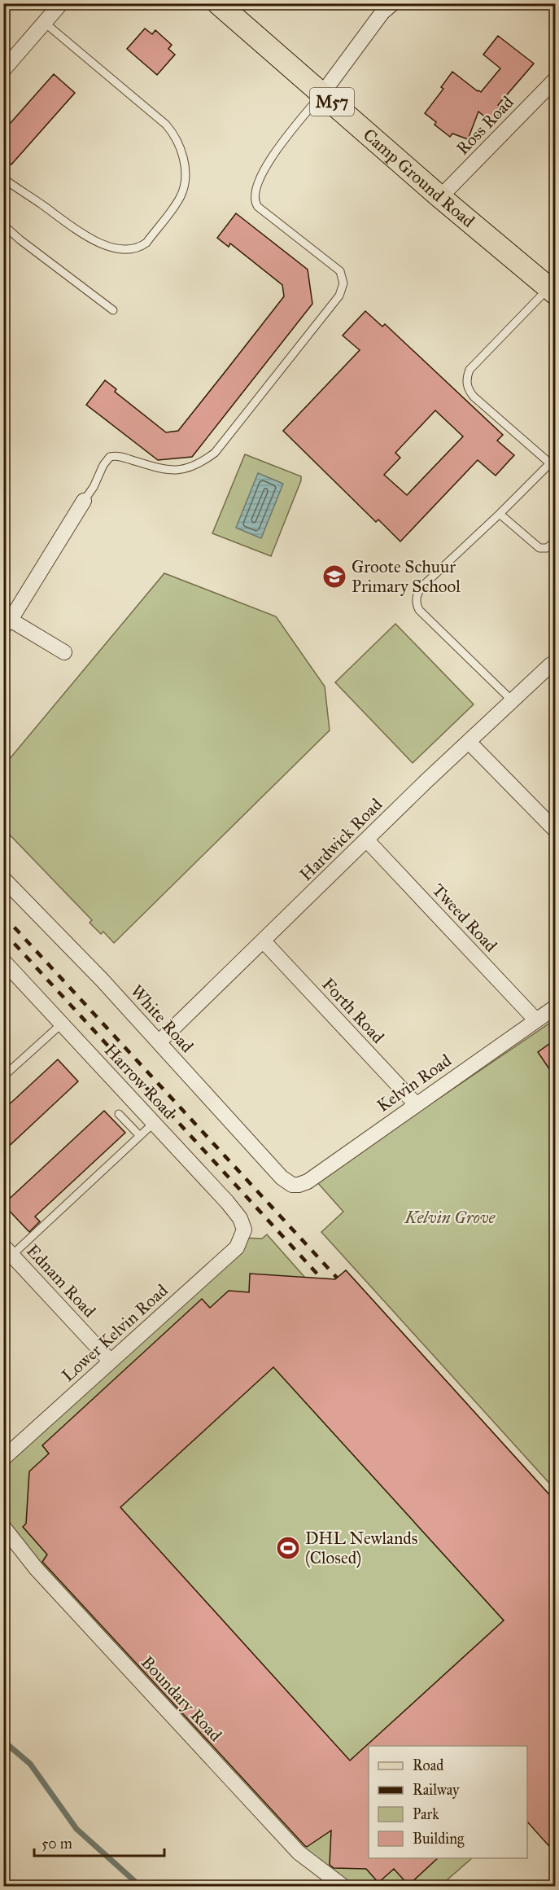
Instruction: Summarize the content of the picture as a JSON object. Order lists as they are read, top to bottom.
{
  "streets": {
    "main road": ["M57", "Camp Ground Road"],
    "street": [
      "Ross Road",
      "Hardwick Road",
      "Tweed Road",
      "Forth Road",
      "White Road",
      "Harrow Road",
      "Kelvin Road",
      "Ednam Road",
      "Lower Kelvin Road",
      "Boundary Road"
    ]
  },
  "crossings": [
    ["Ross Road", "Camp Ground Road"],
    ["Hardwick Road", "Tweed Road"],
    ["Hardwick Road", "Forth Road"],
    ["Hardwick Road", "White Road"],
    ["Tweed Road", "Kelvin Road"],
    ["Forth Road", "Kelvin Road"],
    ["White Road", "Kelvin Road"],
    ["Harrow Road", "Lower Kelvin Road"],
    ["Ednam Road", "Lower Kelvin Road"]
  ],
  "parks": ["Kelvin Grove"],
  "places": {
    "school or university": ["Groote Schuur Primary School"],
    "sports": ["DHL Newlands (Closed)"]
  },
  "legend": [
    "Road",
    "Railway",
    "Park",
    "Building"
  ],
  "scale_bar": "50 m"
}
